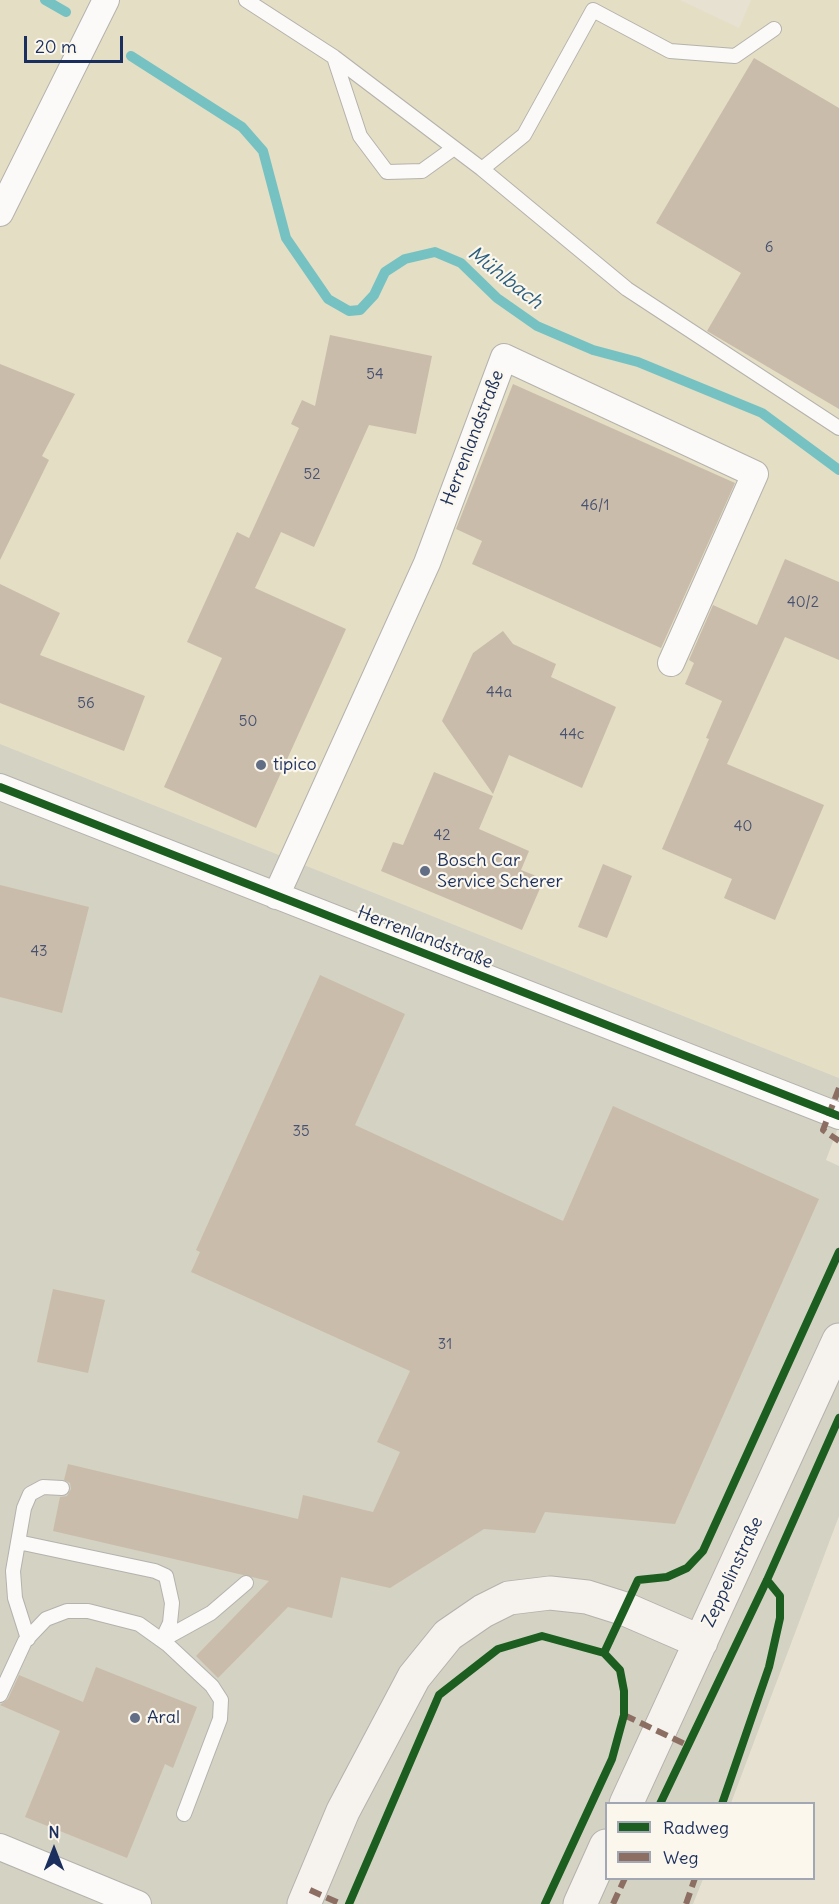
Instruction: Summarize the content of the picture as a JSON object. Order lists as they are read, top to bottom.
{
  "streets": {
    "main road": ["Zeppelinstraße"],
    "street": ["Herrenlandstraße"]
  },
  "water": ["Mühlbach"],
  "places": ["tipico", "Bosch Car Service Scherer", "Aral"],
  "house_numbers": [
    "6",
    "54",
    "52",
    "46/1",
    "40/2",
    "44a",
    "56",
    "50",
    "44c",
    "40",
    "42",
    "43",
    "35",
    "31"
  ],
  "legend": ["Radweg", "Weg"],
  "scale_bar": "20 m",
  "north": "top"
}
